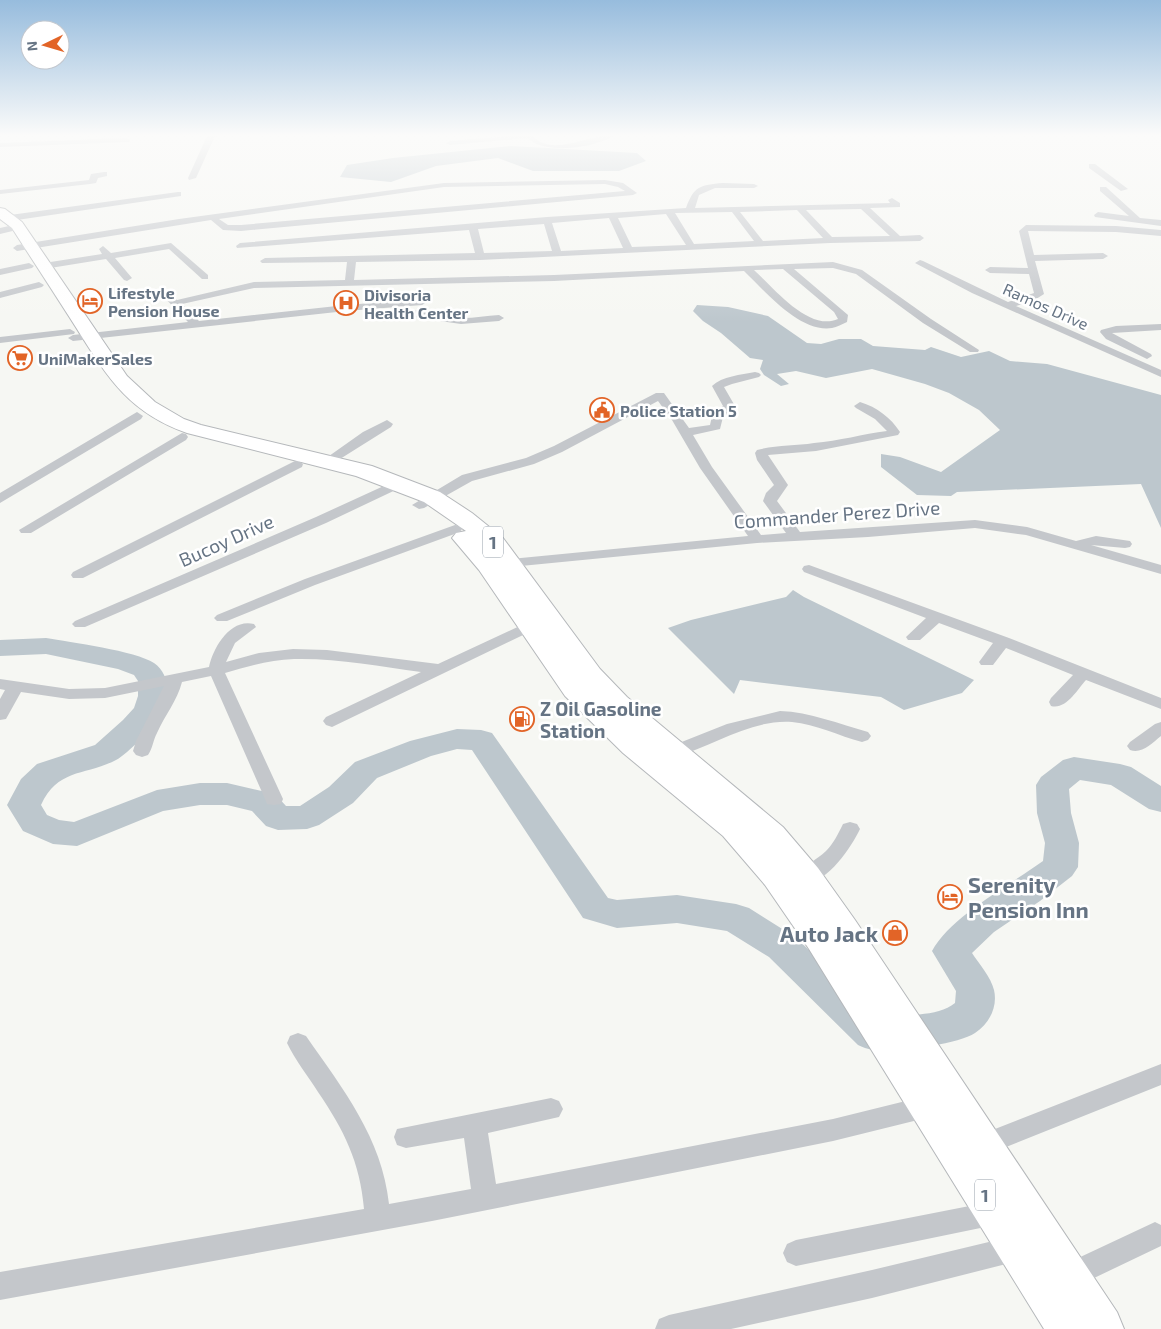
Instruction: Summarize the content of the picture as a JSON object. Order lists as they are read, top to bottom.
{
  "streets": {
    "highway": ["1"],
    "street": ["Ramos Drive", "Commander Perez Drive", "Bucoy Drive"]
  },
  "crossings": [
    ["Commander Perez Drive", "1"],
    ["Bucoy Drive", "1"]
  ],
  "places": {
    "hotel": ["Lifestyle Pension House", "Serenity Pension Inn"],
    "hospital": ["Divisoria Health Center"],
    "supermarket": ["UniMakerSales"],
    "public building": ["Police Station 5"],
    "fuel station": ["Z Oil Gasoline Station"],
    "shop": ["Auto Jack"]
  },
  "north": "left"
}
